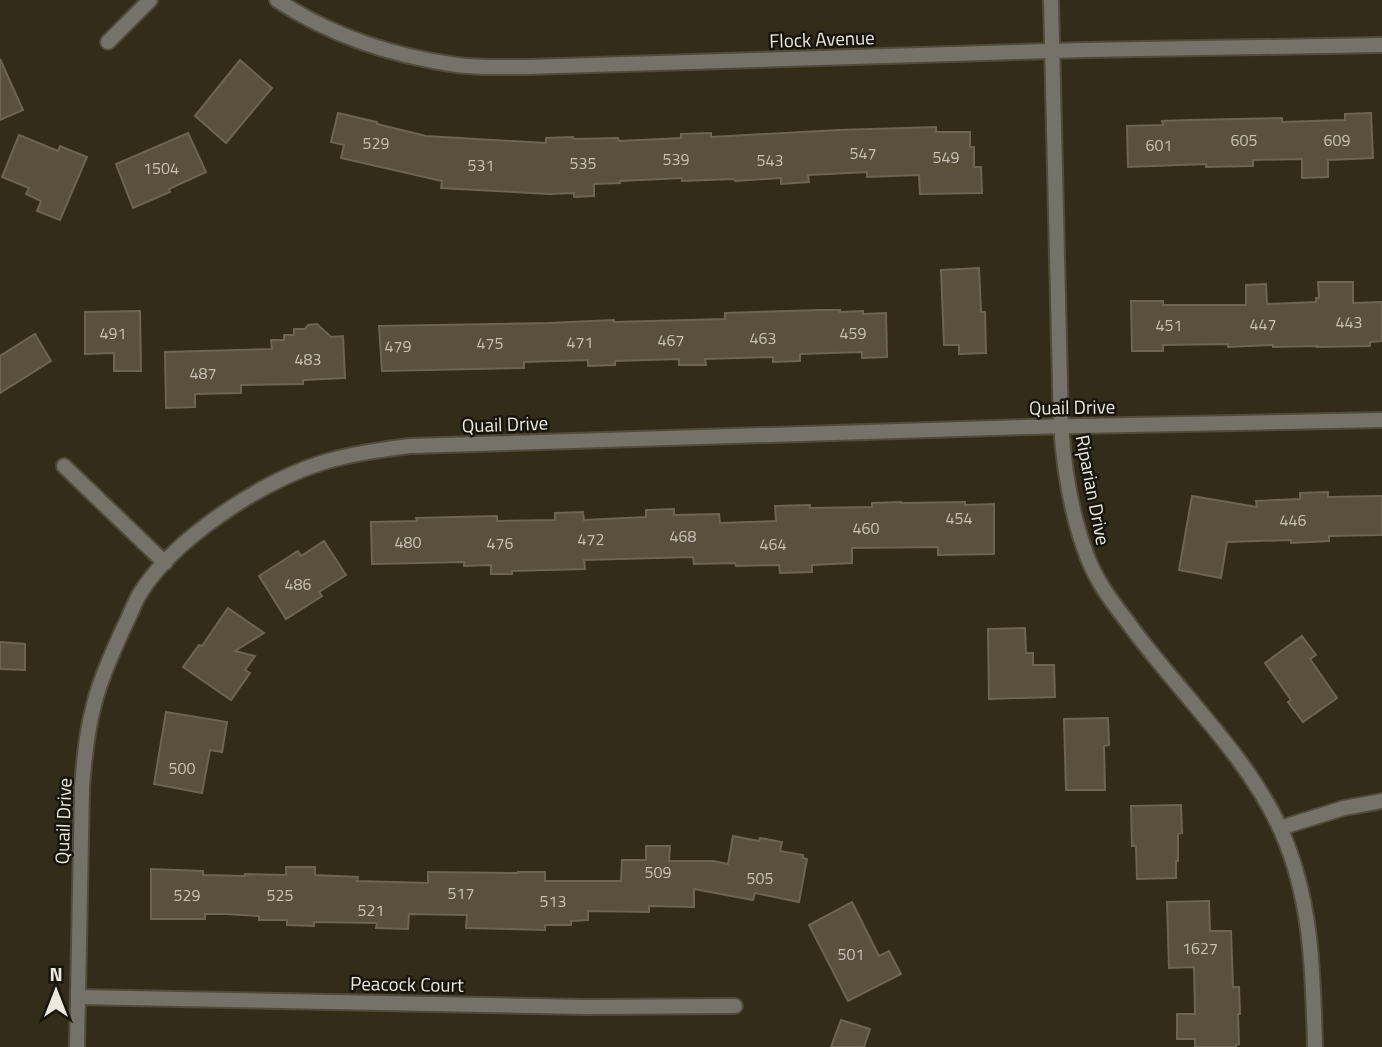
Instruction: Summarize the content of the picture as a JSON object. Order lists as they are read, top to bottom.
{
  "streets": {
    "street": [
      "Flock Avenue",
      "Quail Drive",
      "Riparian Drive",
      "Peacock Court"
    ]
  },
  "crossings": [
    ["Flock Avenue", "Riparian Drive"],
    ["Quail Drive", "Riparian Drive"],
    ["Quail Drive", "Peacock Court"]
  ],
  "house_numbers": [
    "605",
    "609",
    "529",
    "601",
    "547",
    "549",
    "539",
    "543",
    "535",
    "531",
    "1504",
    "443",
    "447",
    "451",
    "491",
    "459",
    "463",
    "467",
    "471",
    "475",
    "479",
    "483",
    "487",
    "454",
    "446",
    "460",
    "468",
    "472",
    "480",
    "476",
    "464",
    "486",
    "500",
    "509",
    "505",
    "517",
    "529",
    "525",
    "513",
    "521",
    "1627",
    "501"
  ],
  "north": "top"
}
